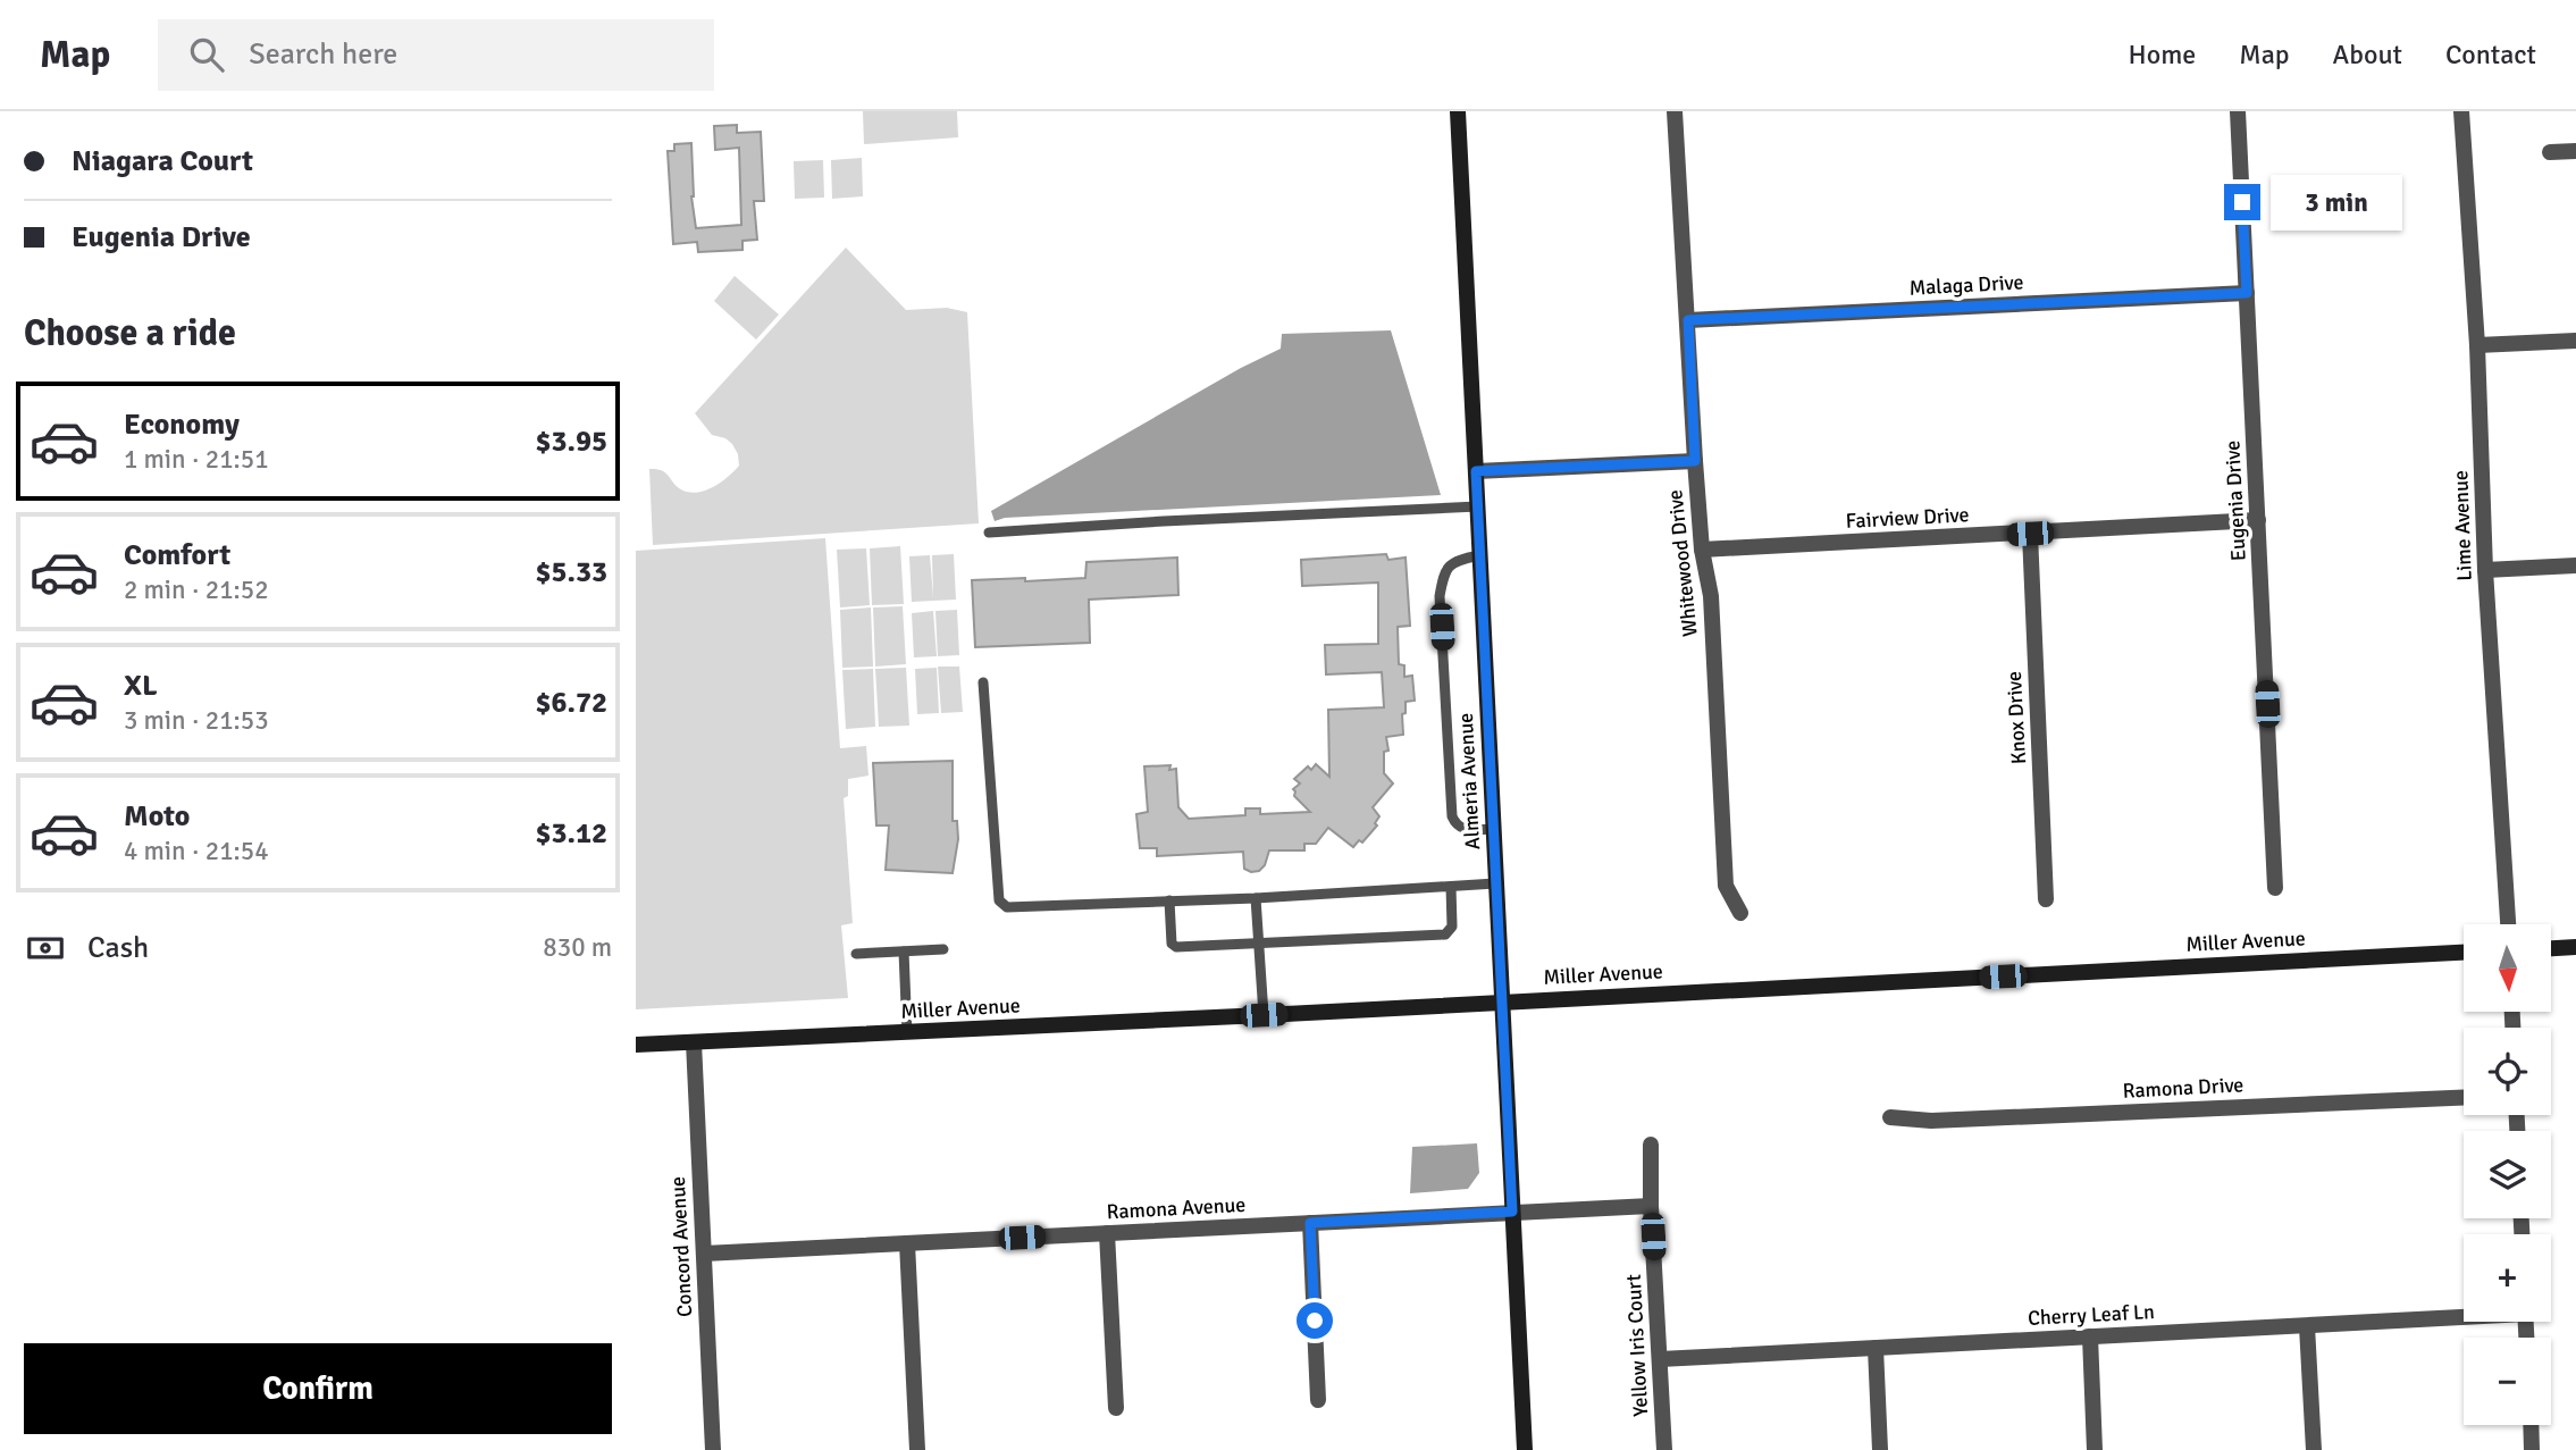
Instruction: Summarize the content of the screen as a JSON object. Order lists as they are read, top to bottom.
{
  "streets": {
    "street": [
      "Malaga Drive",
      "Eugenia Drive",
      "Fairview Drive",
      "Lime Avenue",
      "Whitewood Drive",
      "Knox Drive",
      "Almeria Avenue",
      "Miller Avenue",
      "Ramona Drive",
      "Ramona Avenue",
      "Concord Avenue",
      "Cherry Leaf Ln",
      "Yellow Iris Court"
    ]
  },
  "crossings": [
    ["Malaga Drive", "Eugenia Drive"],
    ["Malaga Drive", "Whitewood Drive"],
    ["Eugenia Drive", "Fairview Drive"],
    ["Fairview Drive", "Whitewood Drive"],
    ["Fairview Drive", "Knox Drive"],
    ["Almeria Avenue", "Miller Avenue"],
    ["Almeria Avenue", "Ramona Avenue"],
    ["Miller Avenue", "Concord Avenue"],
    ["Ramona Avenue", "Concord Avenue"],
    ["Ramona Avenue", "Yellow Iris Court"],
    ["Cherry Leaf Ln", "Yellow Iris Court"]
  ],
  "north": "bottom",
  "page": {
    "header": "Map",
    "search": "Search here",
    "nav": [
      "Home",
      "Map",
      "About",
      "Contact"
    ],
    "banner": ["Niagara Court", "Eugenia Drive"],
    "bubble": "3 min",
    "heading": "Choose a ride",
    "list": [
      {
        "name": "Economy",
        "note": "1 min · 21:51",
        "value": "$3.95"
      },
      {
        "name": "Comfort",
        "note": "2 min · 21:52",
        "value": "$5.33"
      },
      {
        "name": "XL",
        "note": "3 min · 21:53",
        "value": "$6.72"
      },
      {
        "name": "Moto",
        "note": "4 min · 21:54",
        "value": "$3.12"
      }
    ],
    "pay": ["Cash", "830 m"],
    "map_buttons": ["+", "−"],
    "buttons": "Confirm"
  }
}
